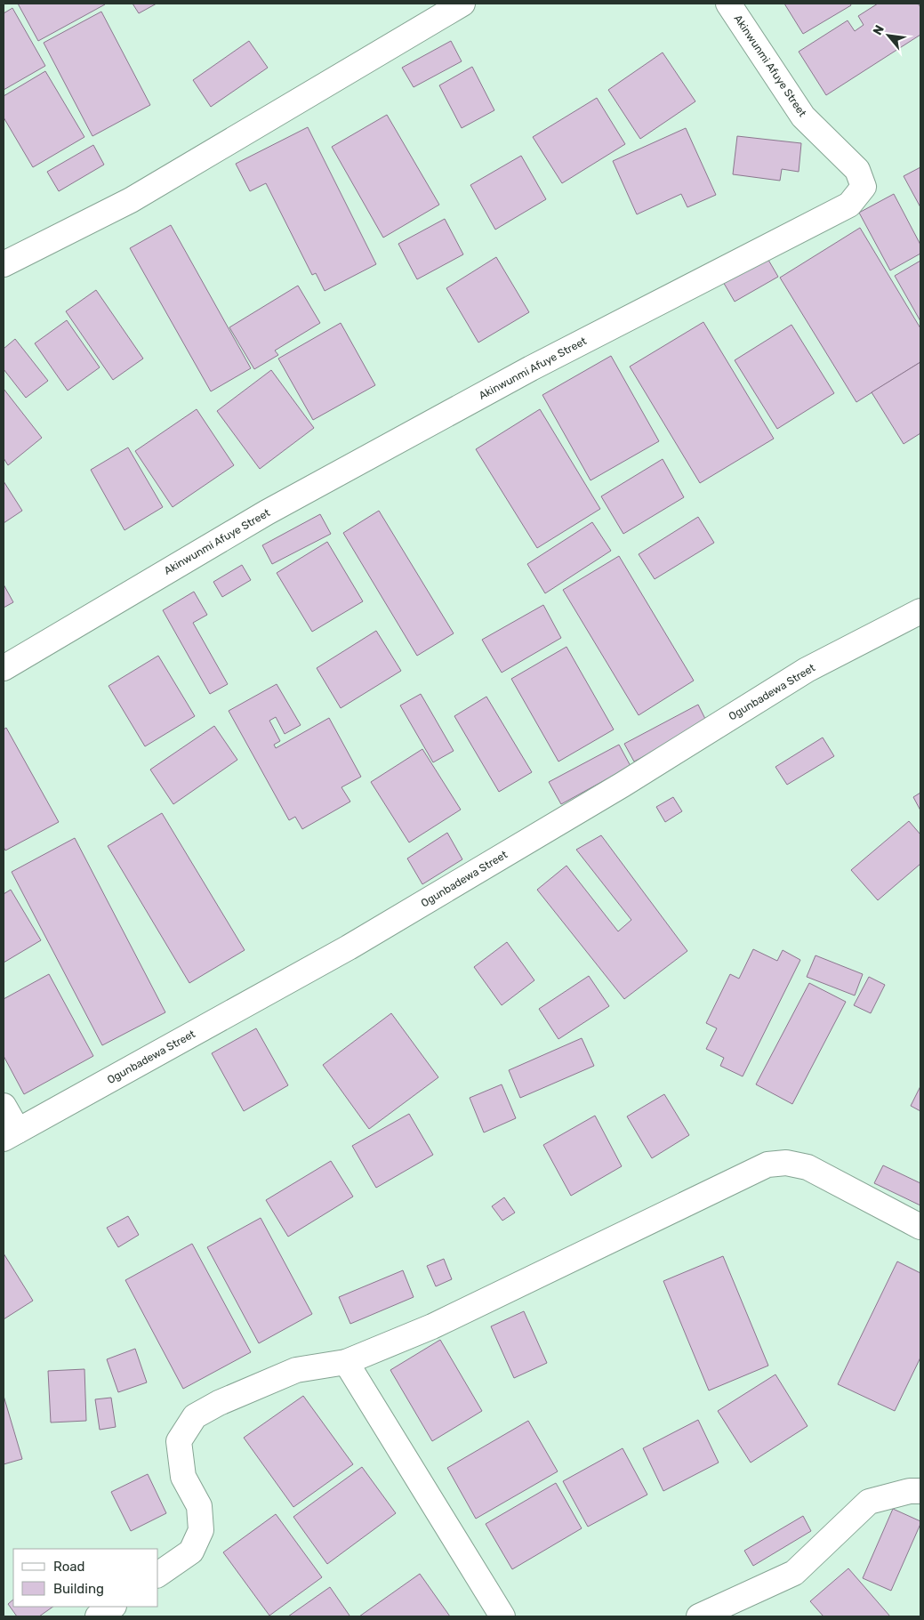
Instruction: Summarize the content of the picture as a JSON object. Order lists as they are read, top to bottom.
{
  "streets": {
    "street": ["Akinwunmi Afuye Street", "Ogunbadewa Street"]
  },
  "legend": ["Road", "Building"],
  "north": "top left"
}
